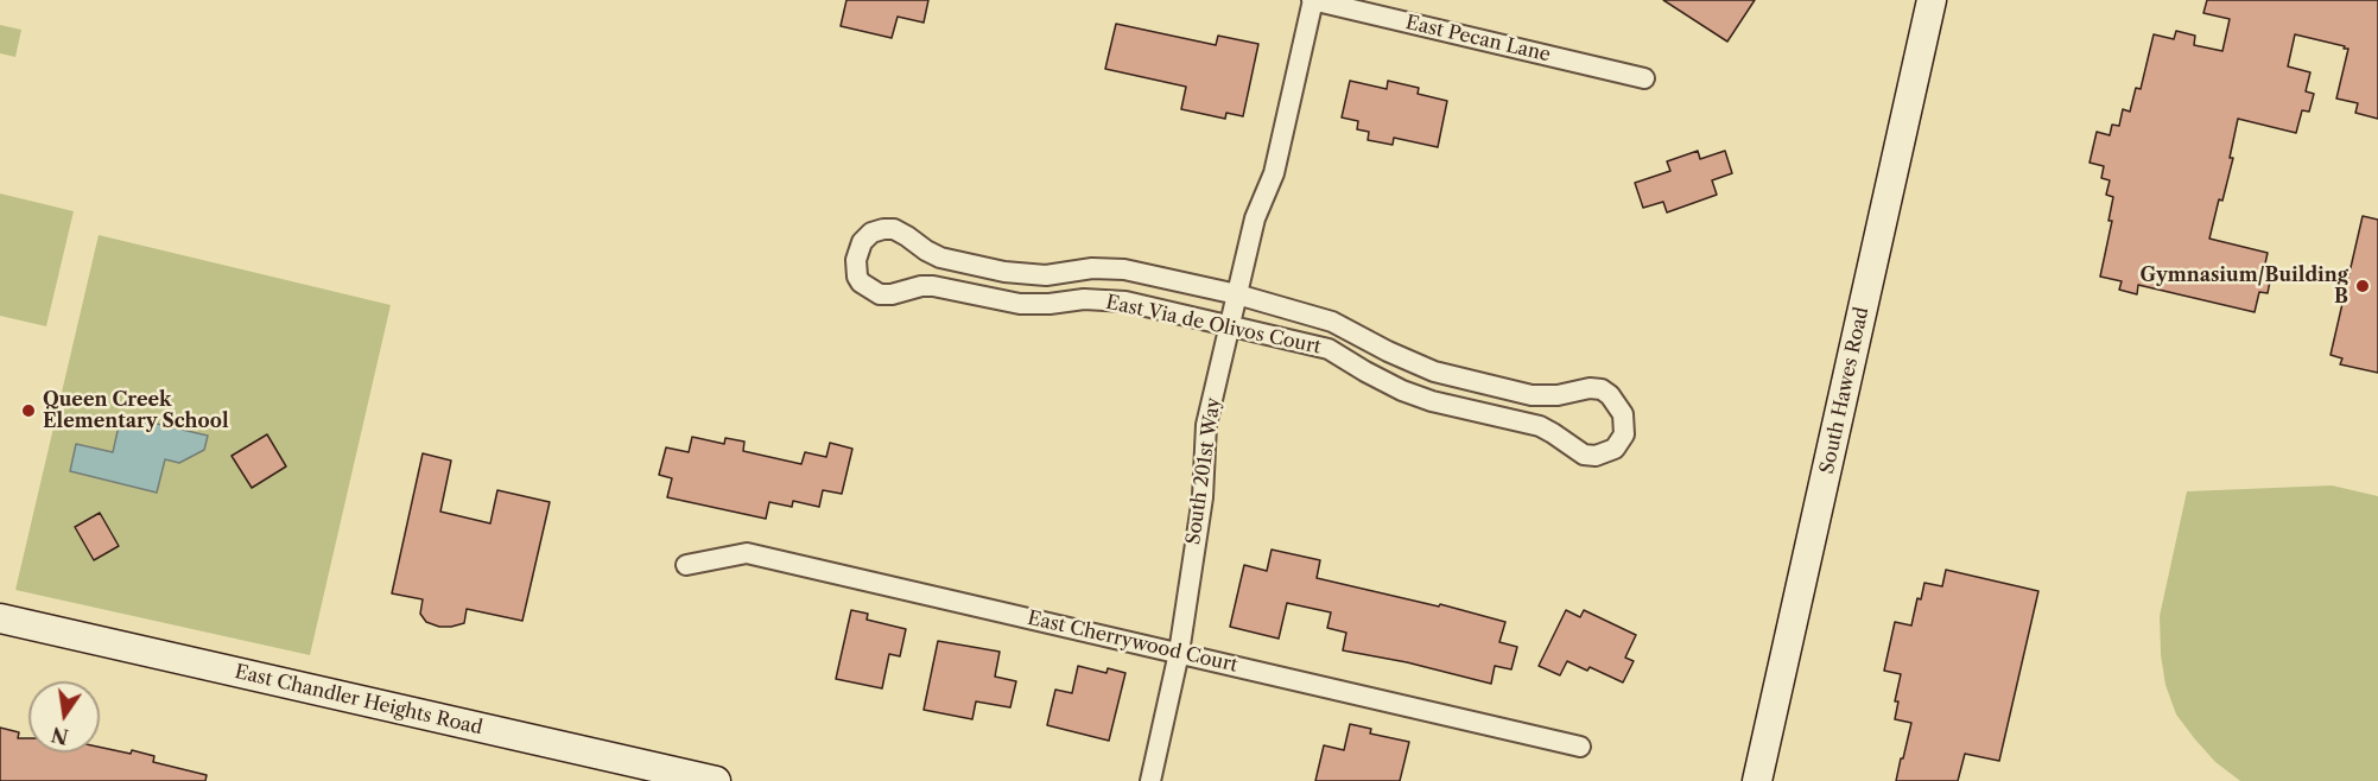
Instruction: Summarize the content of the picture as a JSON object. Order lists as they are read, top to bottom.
{
  "streets": {
    "main road": ["South Hawes Road", "East Chandler Heights Road"],
    "street": [
      "East Pecan Lane",
      "East Via de Olivos Court",
      "South 201st Way",
      "East Cherrywood Court"
    ]
  },
  "crossings": [
    ["East Pecan Lane", "South 201st Way"],
    ["East Via de Olivos Court", "South 201st Way"],
    ["South 201st Way", "East Cherrywood Court"]
  ],
  "places": ["Gymnasium/Building B", "Queen Creek Elementary School"],
  "north": "bottom"
}
